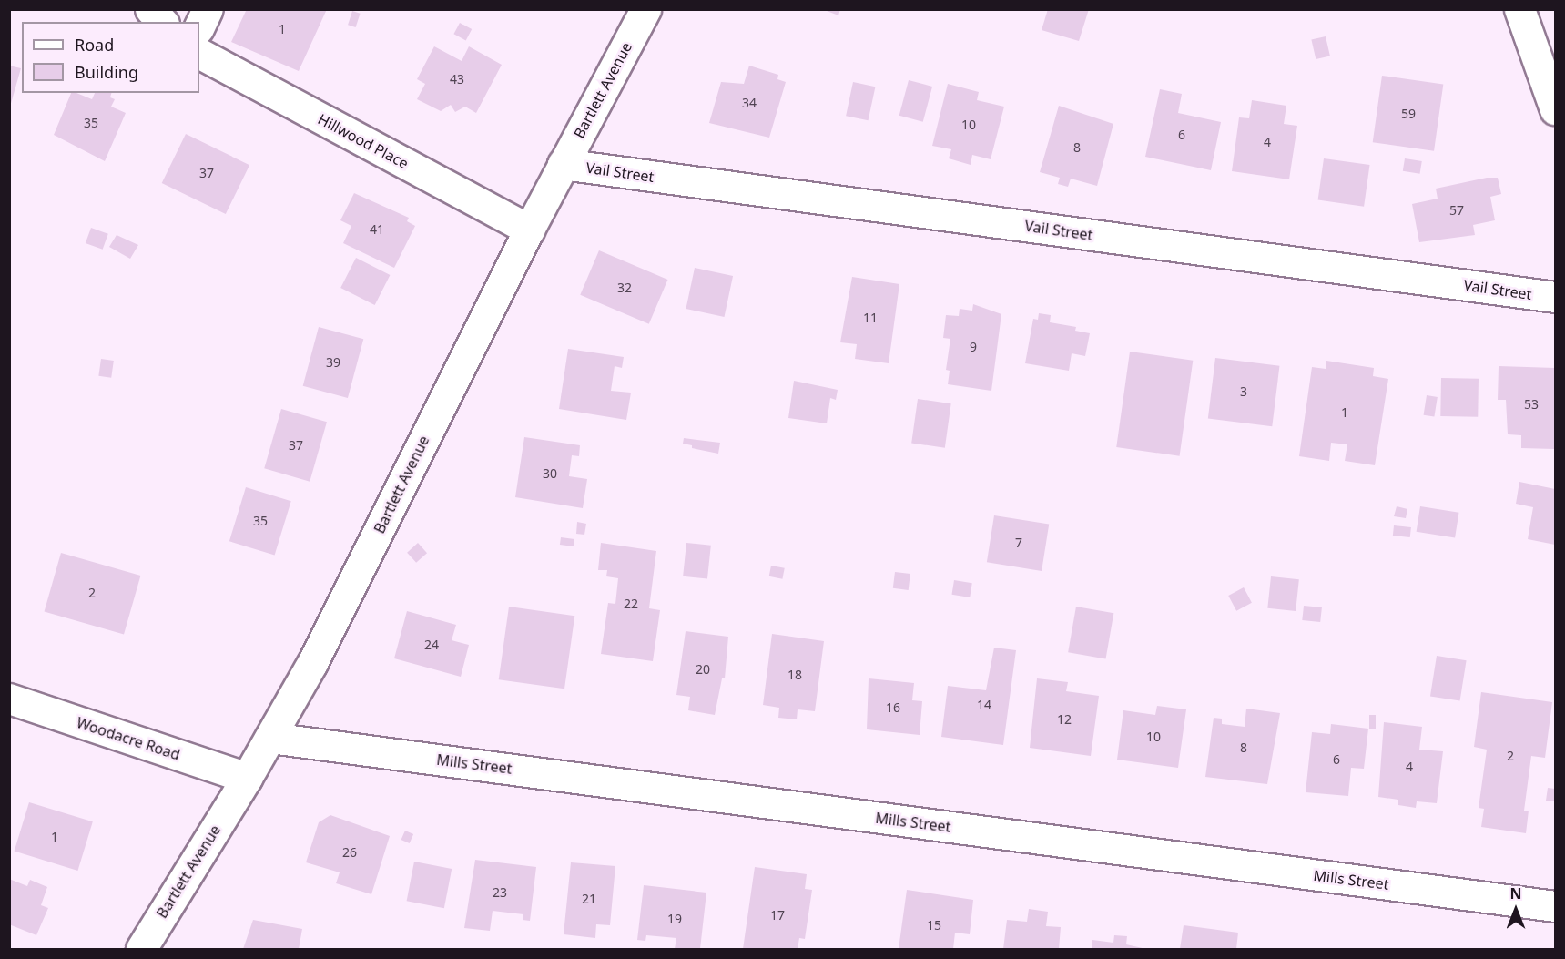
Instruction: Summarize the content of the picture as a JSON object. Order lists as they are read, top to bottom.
{
  "streets": {
    "street": [
      "Bartlett Avenue",
      "Hillwood Place",
      "Vail Street",
      "Woodacre Road",
      "Mills Street"
    ]
  },
  "crossings": [
    ["Bartlett Avenue", "Hillwood Place"],
    ["Bartlett Avenue", "Vail Street"],
    ["Bartlett Avenue", "Woodacre Road"],
    ["Bartlett Avenue", "Mills Street"]
  ],
  "house_numbers": [
    "1",
    "43",
    "34",
    "59",
    "35",
    "10",
    "6",
    "4",
    "8",
    "37",
    "57",
    "41",
    "32",
    "11",
    "9",
    "39",
    "3",
    "53",
    "1",
    "37",
    "30",
    "35",
    "7",
    "2",
    "22",
    "24",
    "20",
    "18",
    "14",
    "16",
    "12",
    "10",
    "8",
    "2",
    "6",
    "4",
    "1",
    "26",
    "23",
    "21",
    "17",
    "19",
    "15"
  ],
  "legend": ["Road", "Building"],
  "north": "top"
}
